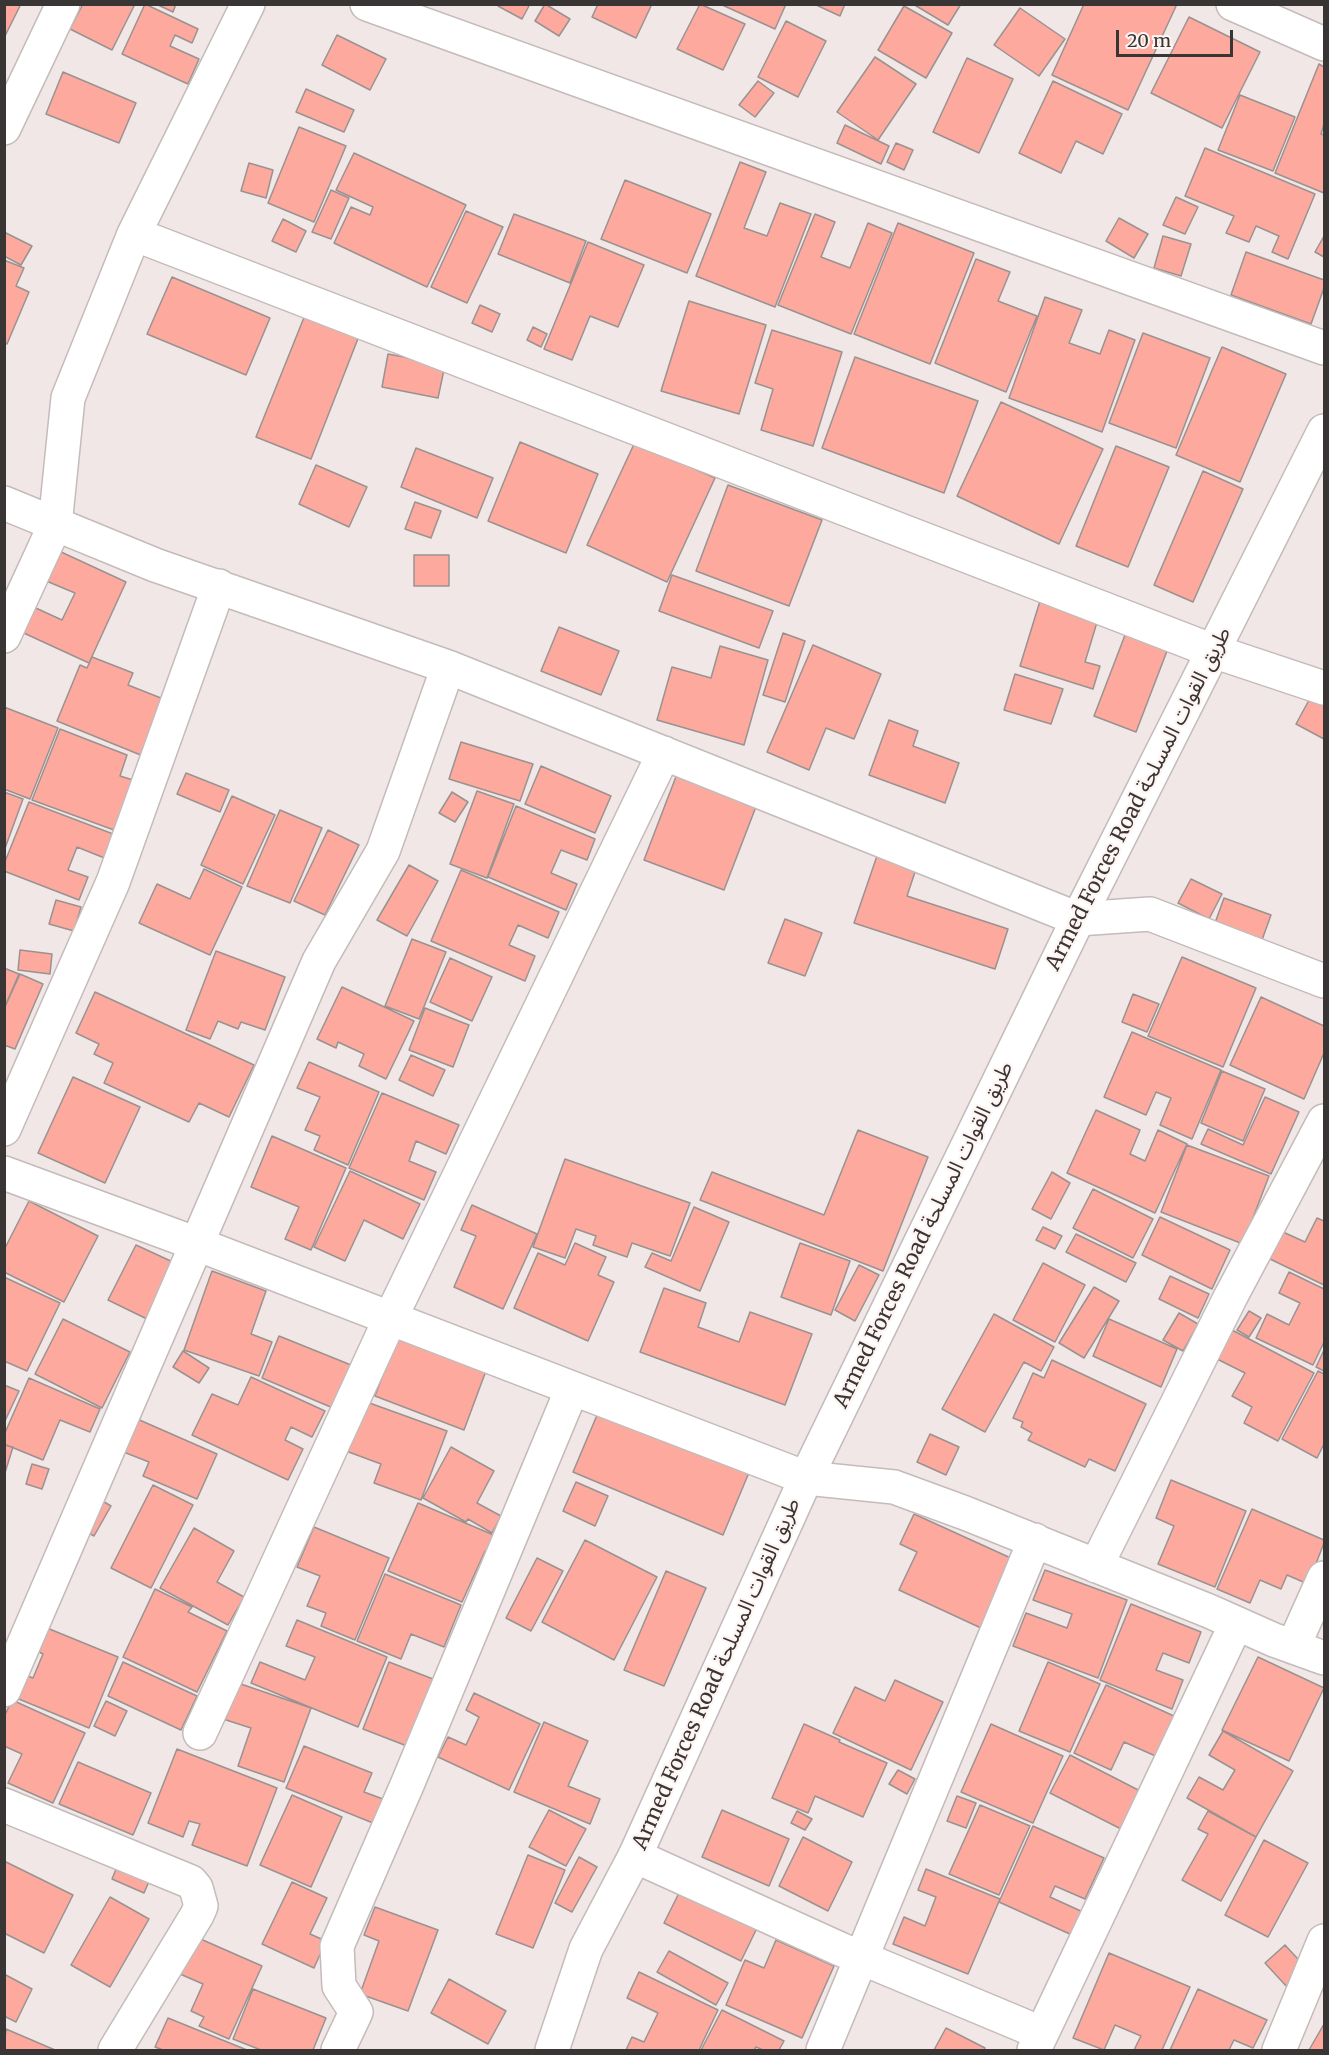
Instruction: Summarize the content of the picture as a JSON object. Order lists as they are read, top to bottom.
{
  "streets": {
    "street": ["Armed Forces Road طريق القوات المسلحة"]
  },
  "scale_bar": "20 m"
}
